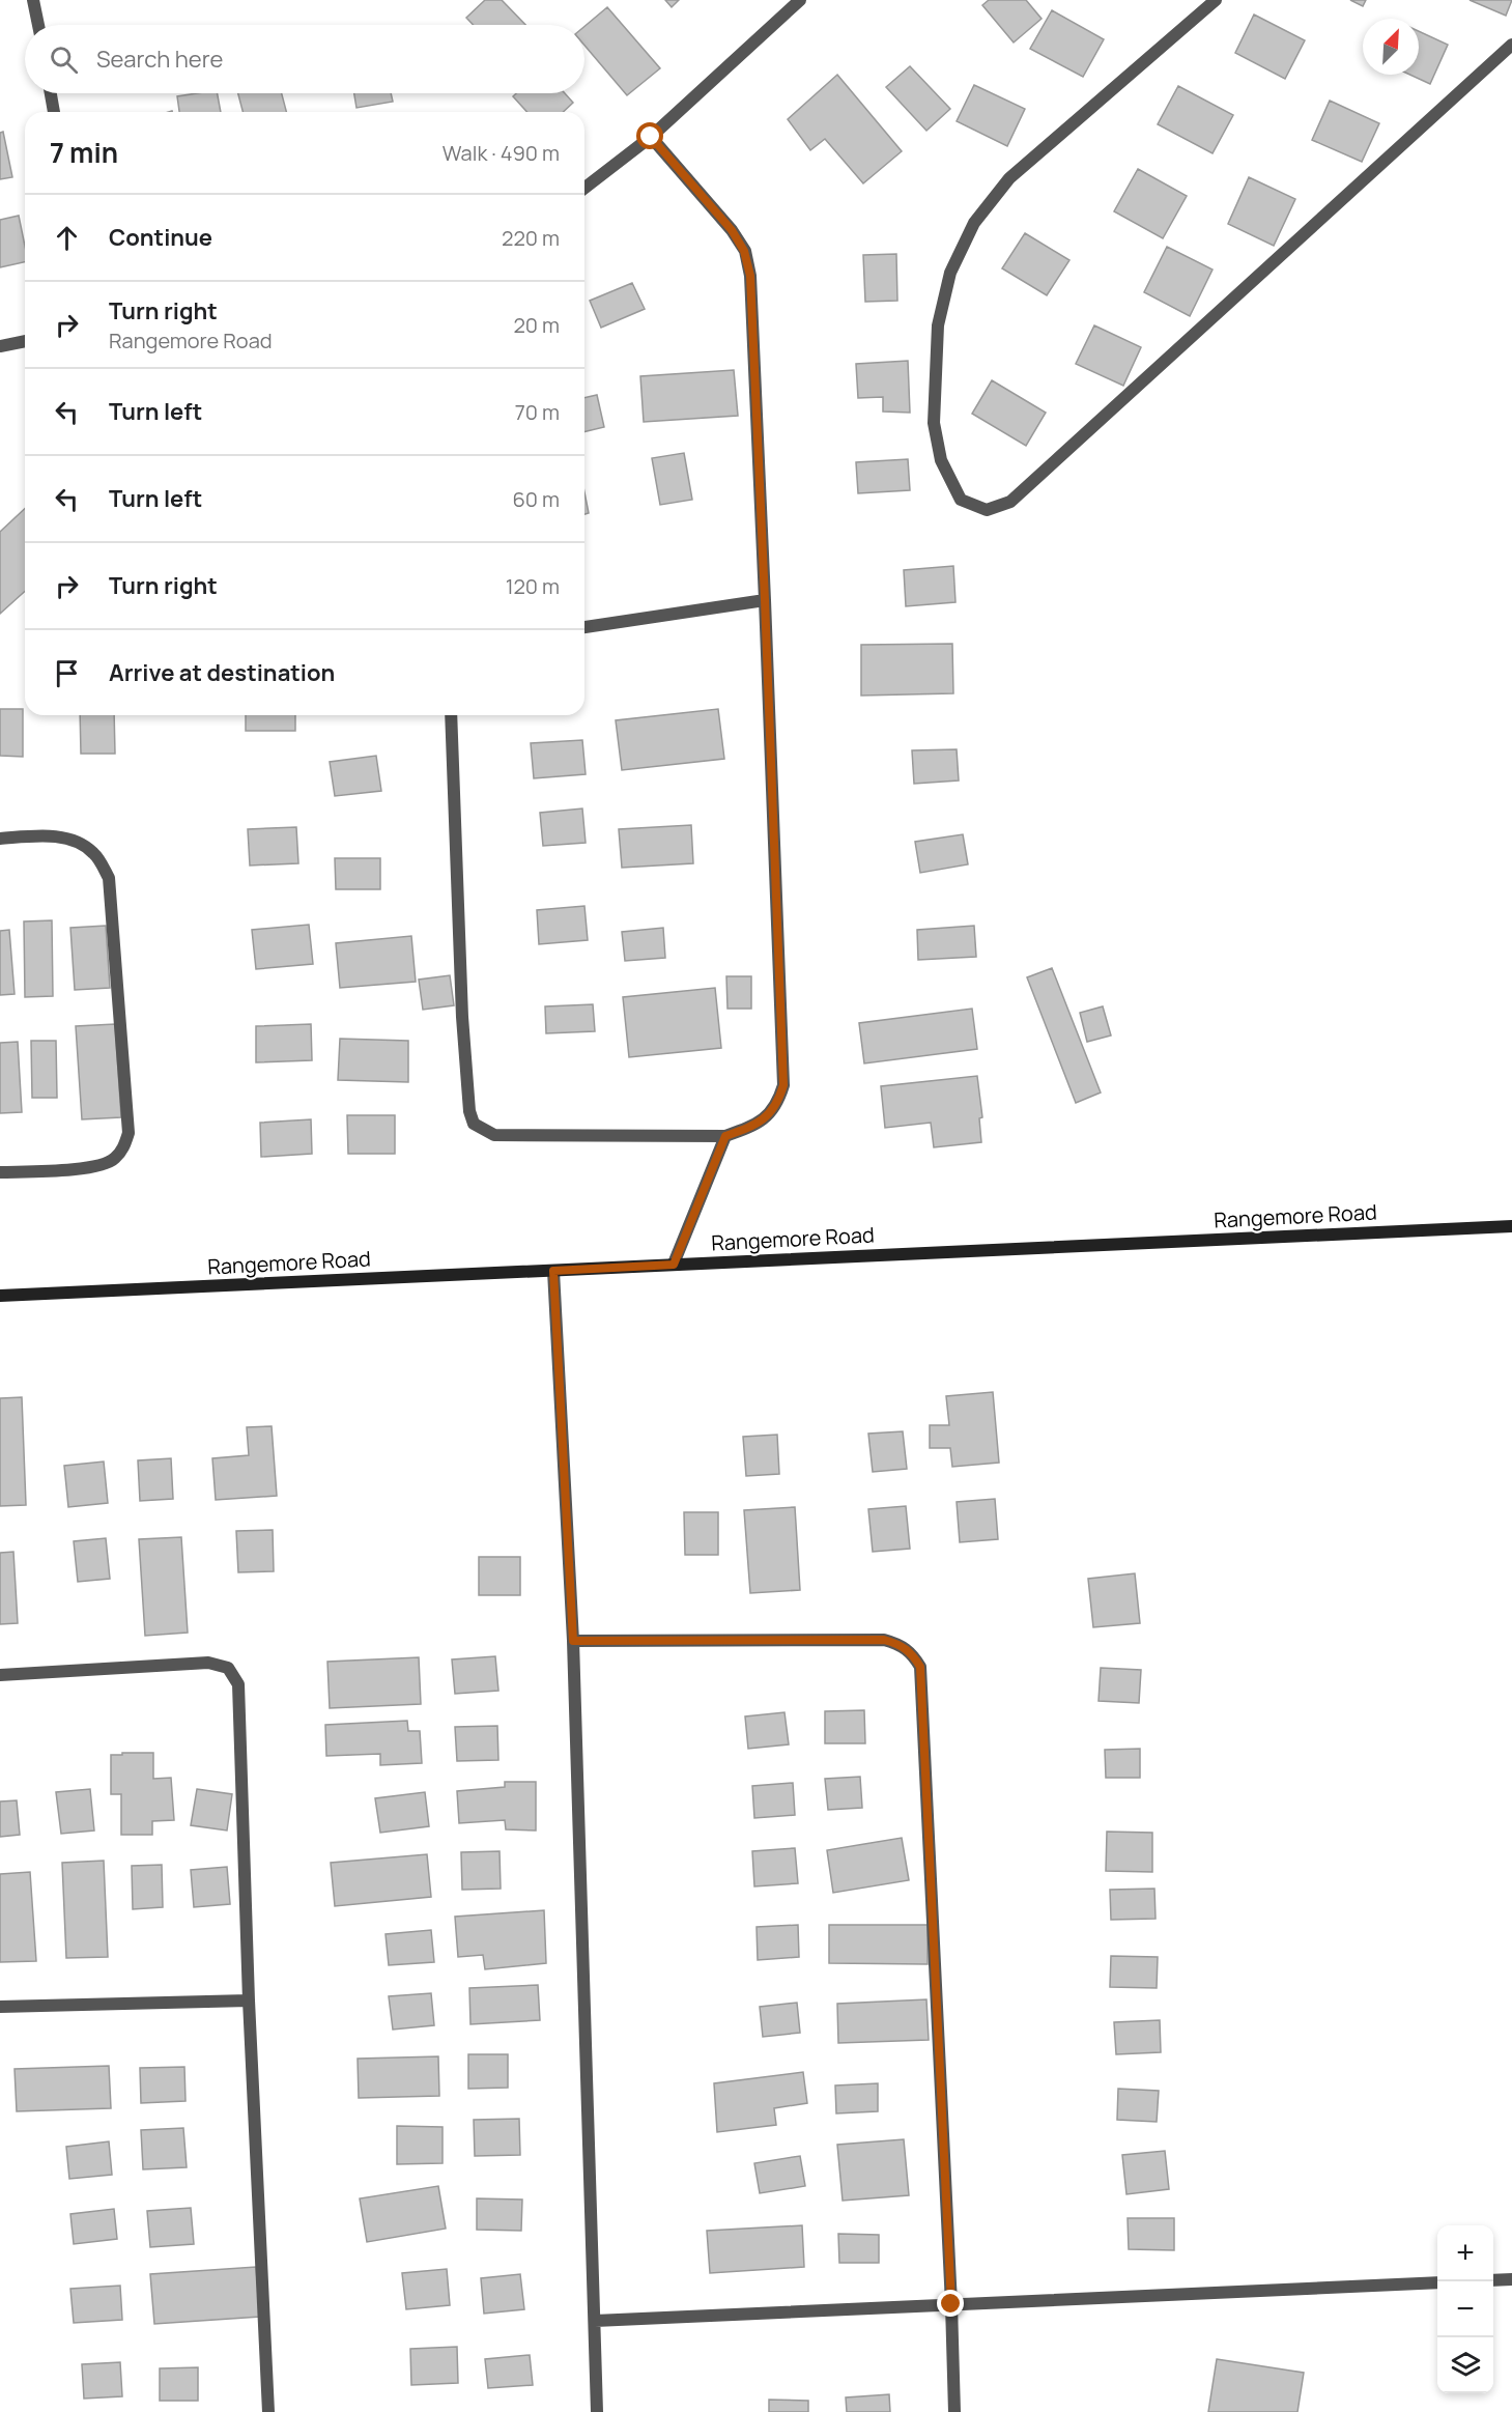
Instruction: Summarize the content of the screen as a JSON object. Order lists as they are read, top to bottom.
{
  "streets": {
    "street": ["Rangemore Road"]
  },
  "north": "top right",
  "page": {
    "search": "Search here",
    "heading": ["7 min", "Walk · 490 m"],
    "list": [
      ["Continue", "220 m"],
      ["Turn right", "Rangemore Road", "20 m"],
      ["Turn left", "70 m"],
      ["Turn left", "60 m"],
      ["Turn right", "120 m"],
      "Arrive at destination"
    ],
    "map_buttons": ["+", "−"]
  }
}
